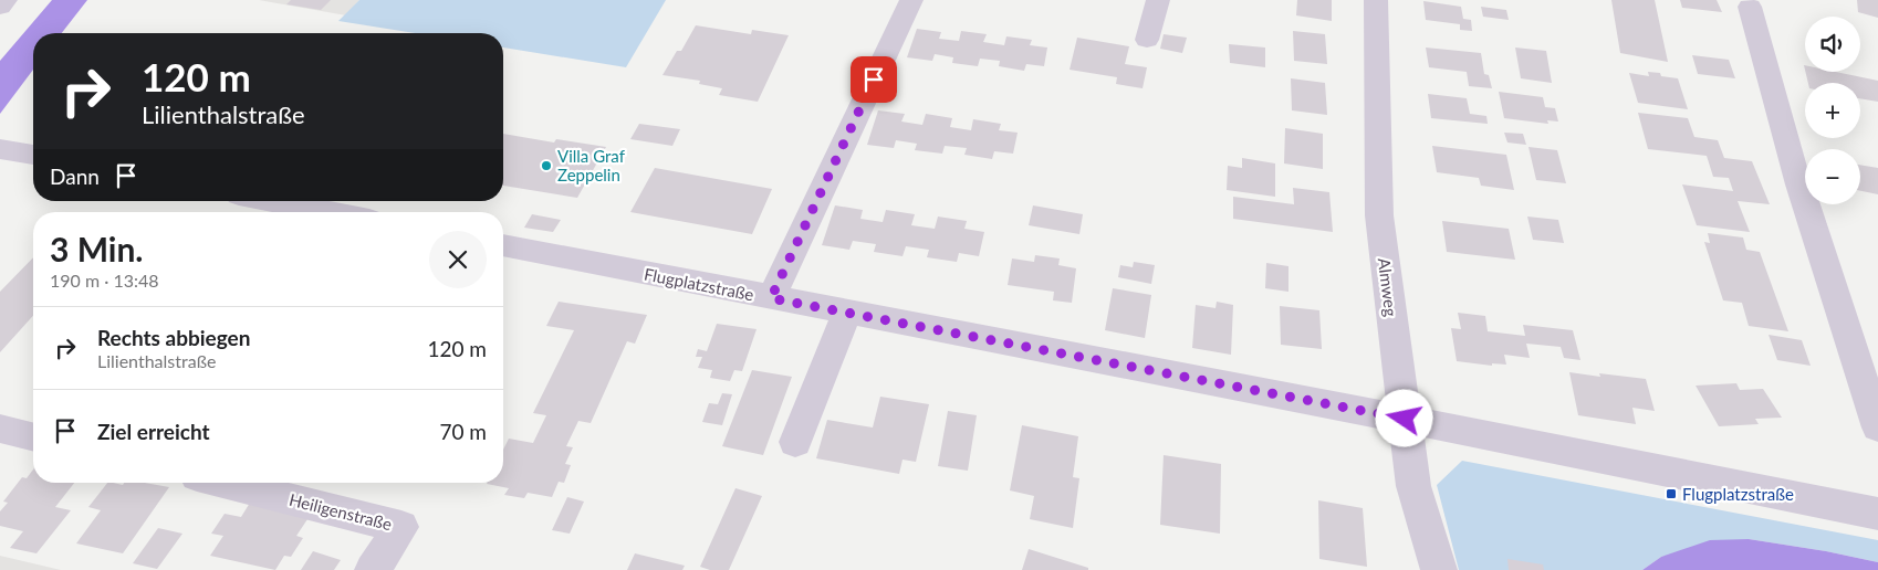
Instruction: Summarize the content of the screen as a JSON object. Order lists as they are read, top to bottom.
{
  "streets": {
    "street": ["Flugplatzstraße", "Almweg", "Heiligenstraße"]
  },
  "crossings": [
    ["Flugplatzstraße", "Almweg"]
  ],
  "places": {
    "other": ["Villa Graf Zeppelin"],
    "transit": ["Flugplatzstraße"]
  },
  "page": {
    "map_buttons": ["+", "−"],
    "turn": ["120 m", "Lilienthalstraße"],
    "then": "Dann",
    "heading": ["3 Min.", "190 m · 13:48"],
    "list": [
      {
        "name": "Rechts abbiegen",
        "note": "Lilienthalstraße",
        "value": "120 m"
      },
      {
        "name": "Ziel erreicht",
        "value": "70 m"
      }
    ]
  }
}
